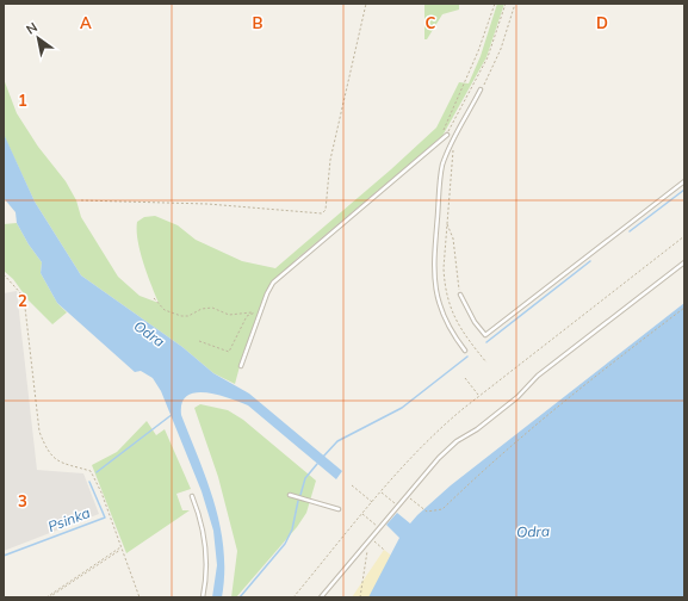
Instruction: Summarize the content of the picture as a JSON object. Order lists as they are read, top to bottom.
{
  "water": ["Odra", "Psinka"],
  "north": "top left",
  "grid": {
    "columns": [
      "A",
      "B",
      "C",
      "D"
    ],
    "rows": ["1", "2", "3"]
  }
}
